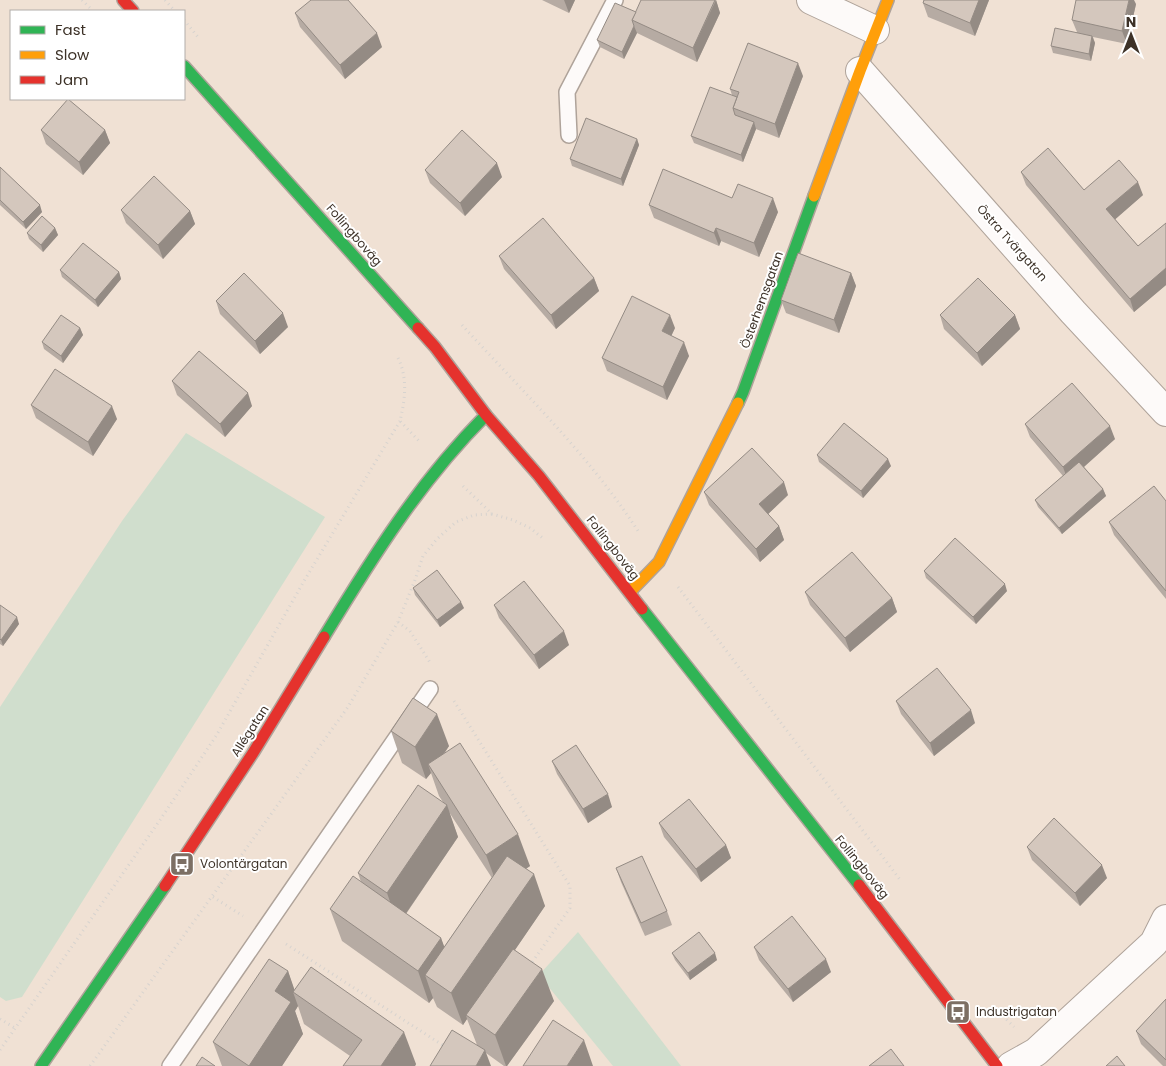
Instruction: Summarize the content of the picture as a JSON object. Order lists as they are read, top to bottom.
{
  "streets": {
    "street": [
      "Follingboväg",
      "Östra Tvärgatan",
      "Österhemsgatan",
      "Allégatan"
    ]
  },
  "crossings": [
    ["Follingboväg", "Österhemsgatan"],
    ["Follingboväg", "Allégatan"],
    ["Östra Tvärgatan", "Österhemsgatan"]
  ],
  "places": {
    "bus stop": ["Volontärgatan", "Industrigatan"]
  },
  "legend": ["Fast", "Slow", "Jam"],
  "north": "top"
}
